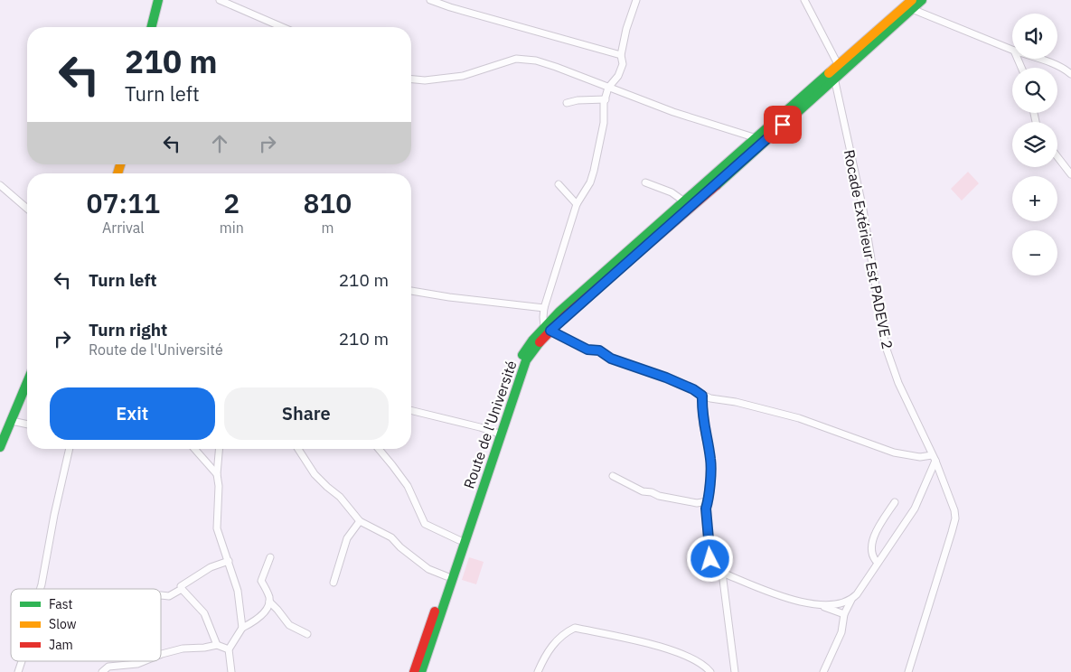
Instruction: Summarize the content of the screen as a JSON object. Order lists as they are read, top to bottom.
{
  "streets": {
    "main road": ["Route de l'Université"],
    "street": ["Rocade Extérieur Est PADEVE 2"]
  },
  "crossings": [
    ["Rocade Extérieur Est PADEVE 2", "Route de l'Université"]
  ],
  "legend": ["Fast", "Slow", "Jam"],
  "page": {
    "map_buttons": ["+", "−"],
    "turn": ["210 m", "Turn left"],
    "eta": [
      "07:11",
      "Arrival",
      "2",
      "min",
      "810",
      "m"
    ],
    "list": [
      {
        "name": "Turn left",
        "value": "210 m"
      },
      {
        "name": "Turn right",
        "note": "Route de l'Université",
        "value": "210 m"
      }
    ],
    "buttons": ["Exit", "Share"]
  }
}
